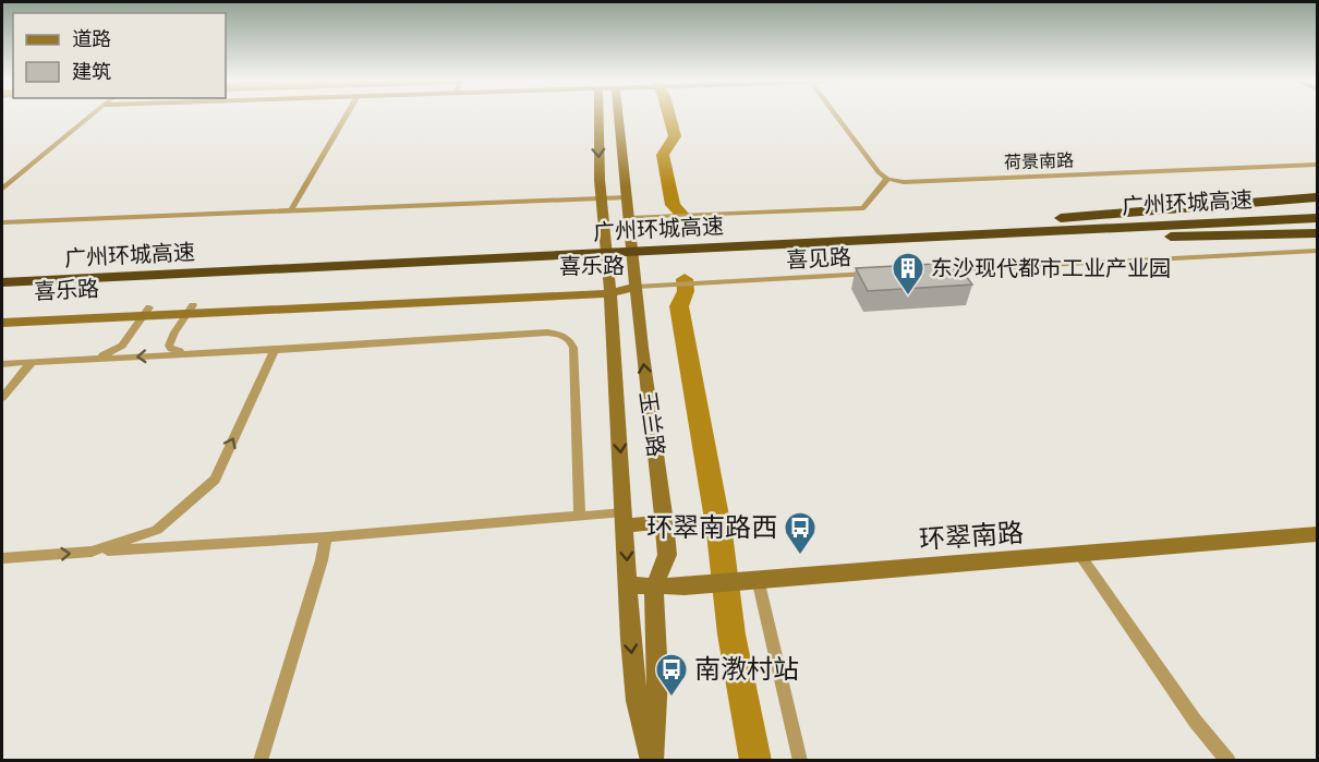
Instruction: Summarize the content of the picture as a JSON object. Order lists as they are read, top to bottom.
{
  "streets": {
    "highway": ["广州环城高速"],
    "street": [
      "荷景南路",
      "喜见路",
      "喜乐路",
      "玉兰路",
      "环翠南路"
    ]
  },
  "crossings": [
    ["喜见路", "喜乐路"],
    ["喜见路", "玉兰路"],
    ["喜乐路", "玉兰路"],
    ["玉兰路", "环翠南路"]
  ],
  "places": {
    "building": ["东沙现代都市工业产业园"],
    "bus stop": ["环翠南路西", "南漖村站"]
  },
  "legend": ["道路", "建筑"]
}
